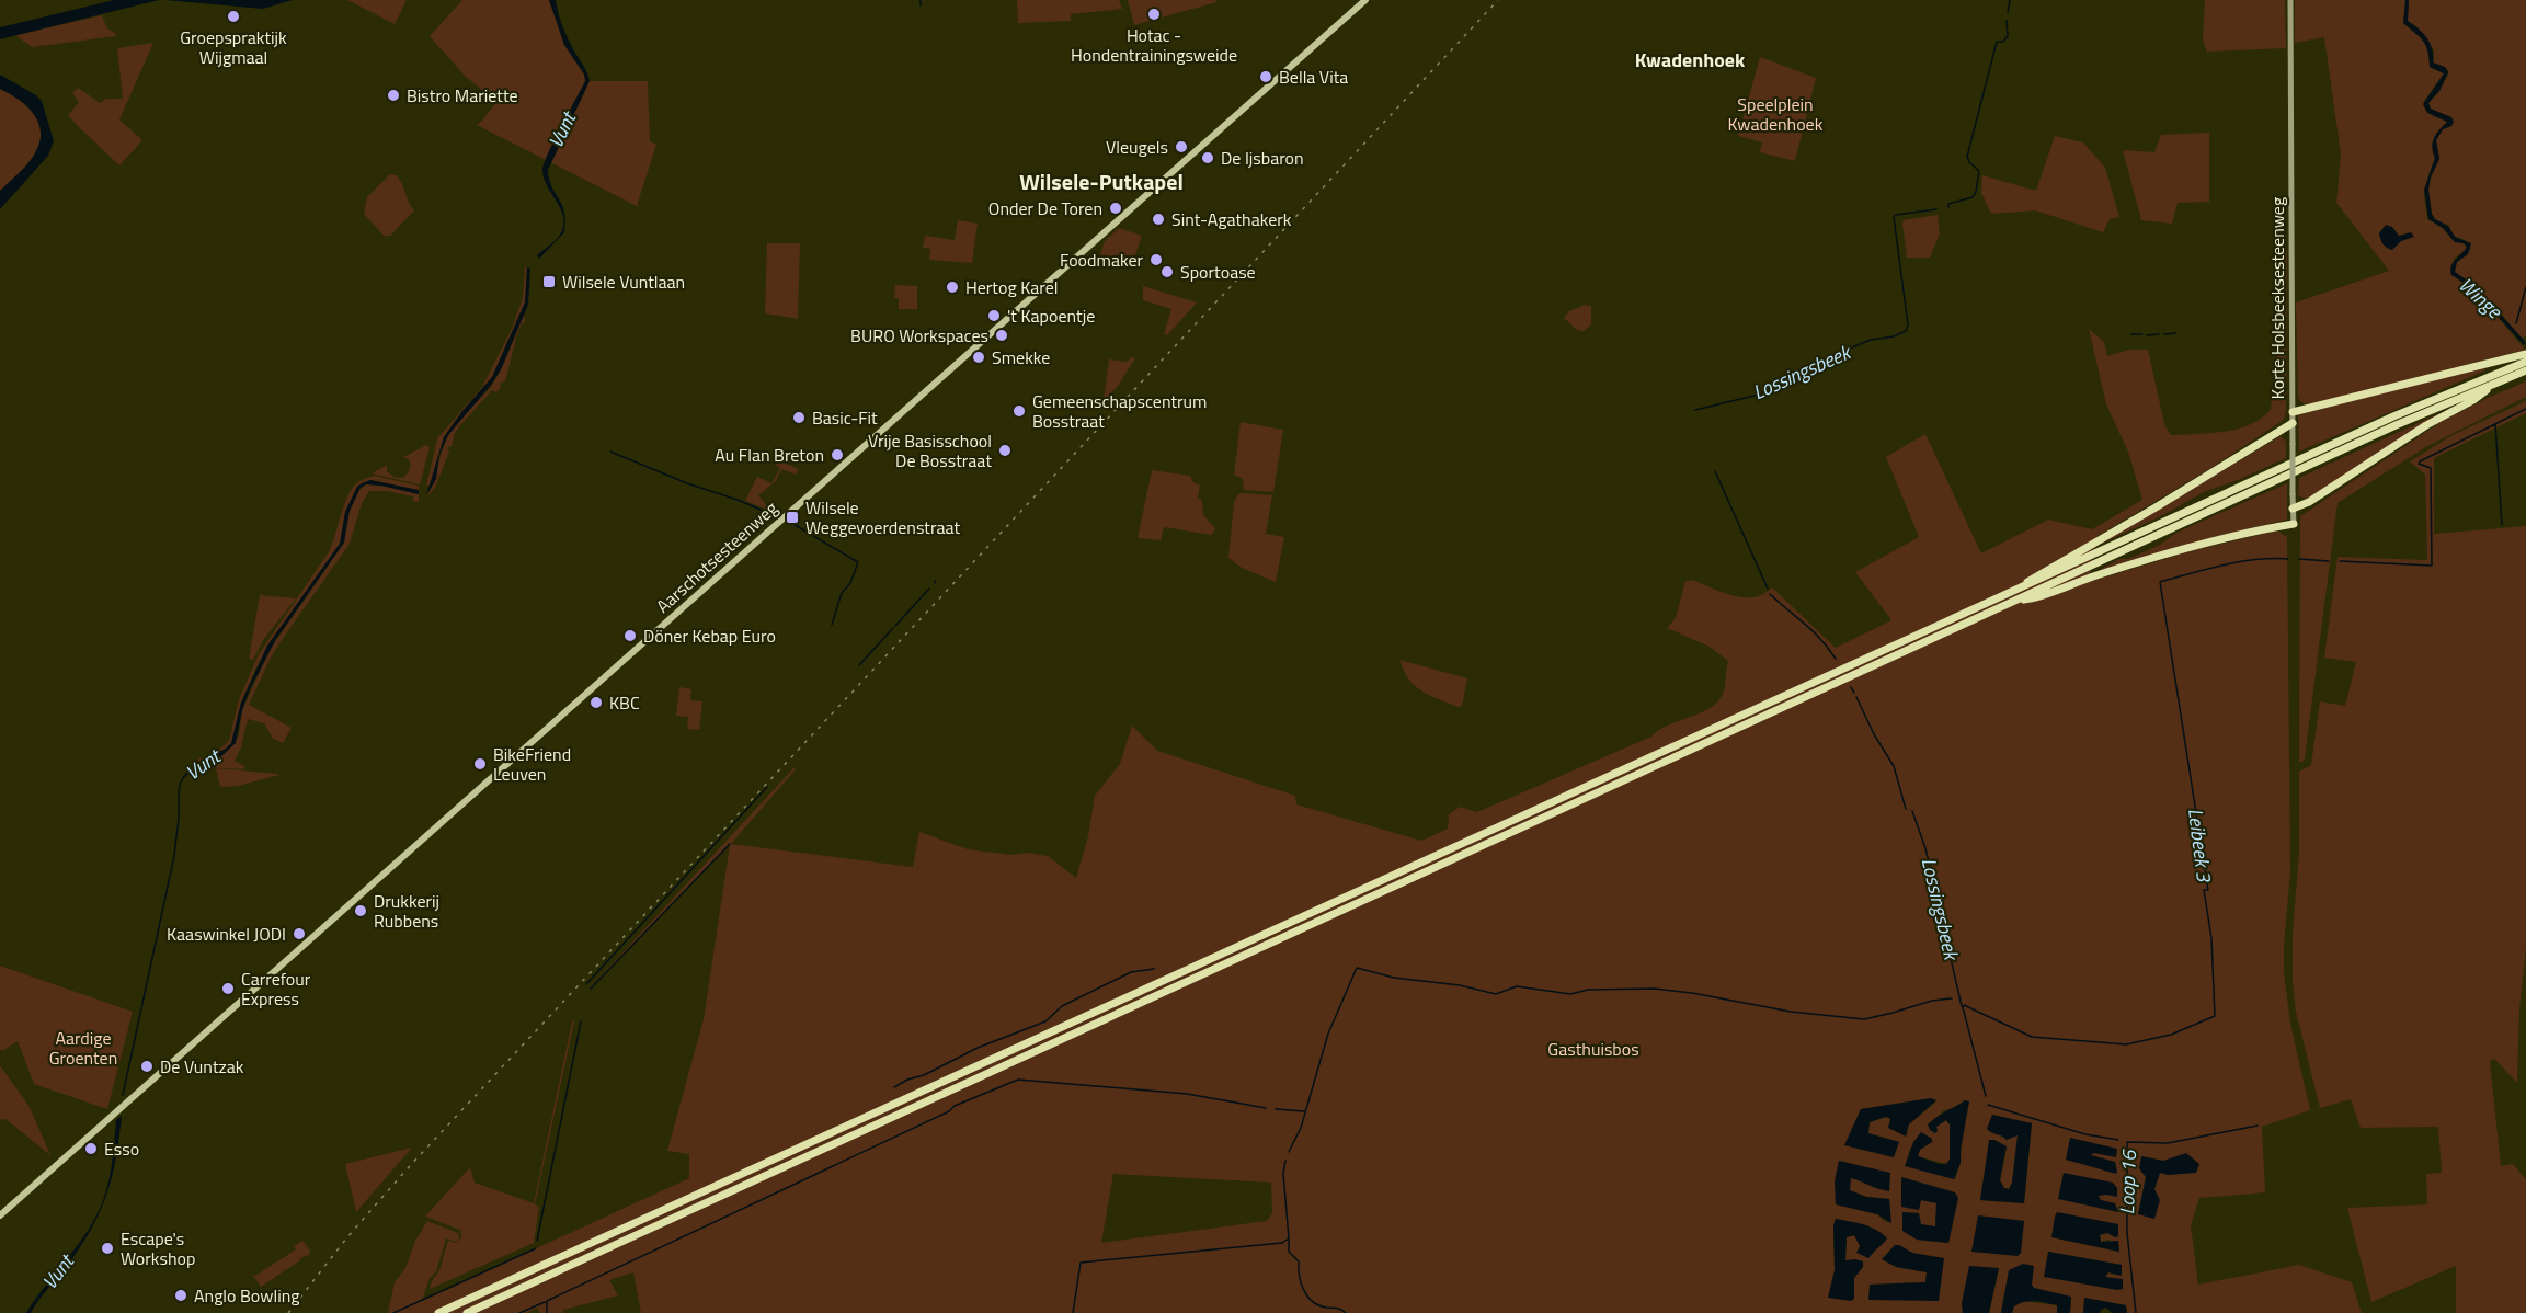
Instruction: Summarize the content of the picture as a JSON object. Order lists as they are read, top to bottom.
{
  "streets": {
    "main road": ["Korte Holsbeeksesteenweg", "Aarschotsesteenweg"]
  },
  "districts": ["Kwadenhoek", "Wilsele-Putkapel"],
  "water": [
    "Vunt",
    "Winge",
    "Lossingsbeek",
    "Leibeek 3",
    "Loop 16"
  ],
  "parks": ["Speelplein Kwadenhoek", "Aardige Groenten", "Gasthuisbos"],
  "places": {
    "other": [
      "Hotac - Hondentrainingsweide",
      "Groepspraktijk Wijgmaal",
      "Bella Vita",
      "Bistro Mariette",
      "Vleugels",
      "De Ijsbaron",
      "Onder De Toren",
      "Sint-Agathakerk",
      "Foodmaker",
      "Sportoase",
      "Hertog Karel",
      "'t Kapoentje",
      "BURO Workspaces",
      "Smekke",
      "Gemeenschapscentrum Bosstraat",
      "Basic-Fit",
      "Vrije Basisschool De Bosstraat",
      "Au Flan Breton",
      "Döner Kebap Euro",
      "KBC",
      "BikeFriend Leuven",
      "Drukkerij Rubbens",
      "Kaaswinkel JODI",
      "Carrefour Express",
      "De Vuntzak",
      "Esso",
      "Escape's Workshop",
      "Anglo Bowling"
    ],
    "transit": ["Wilsele Vuntlaan", "Wilsele Weggevoerdenstraat"]
  }
}
